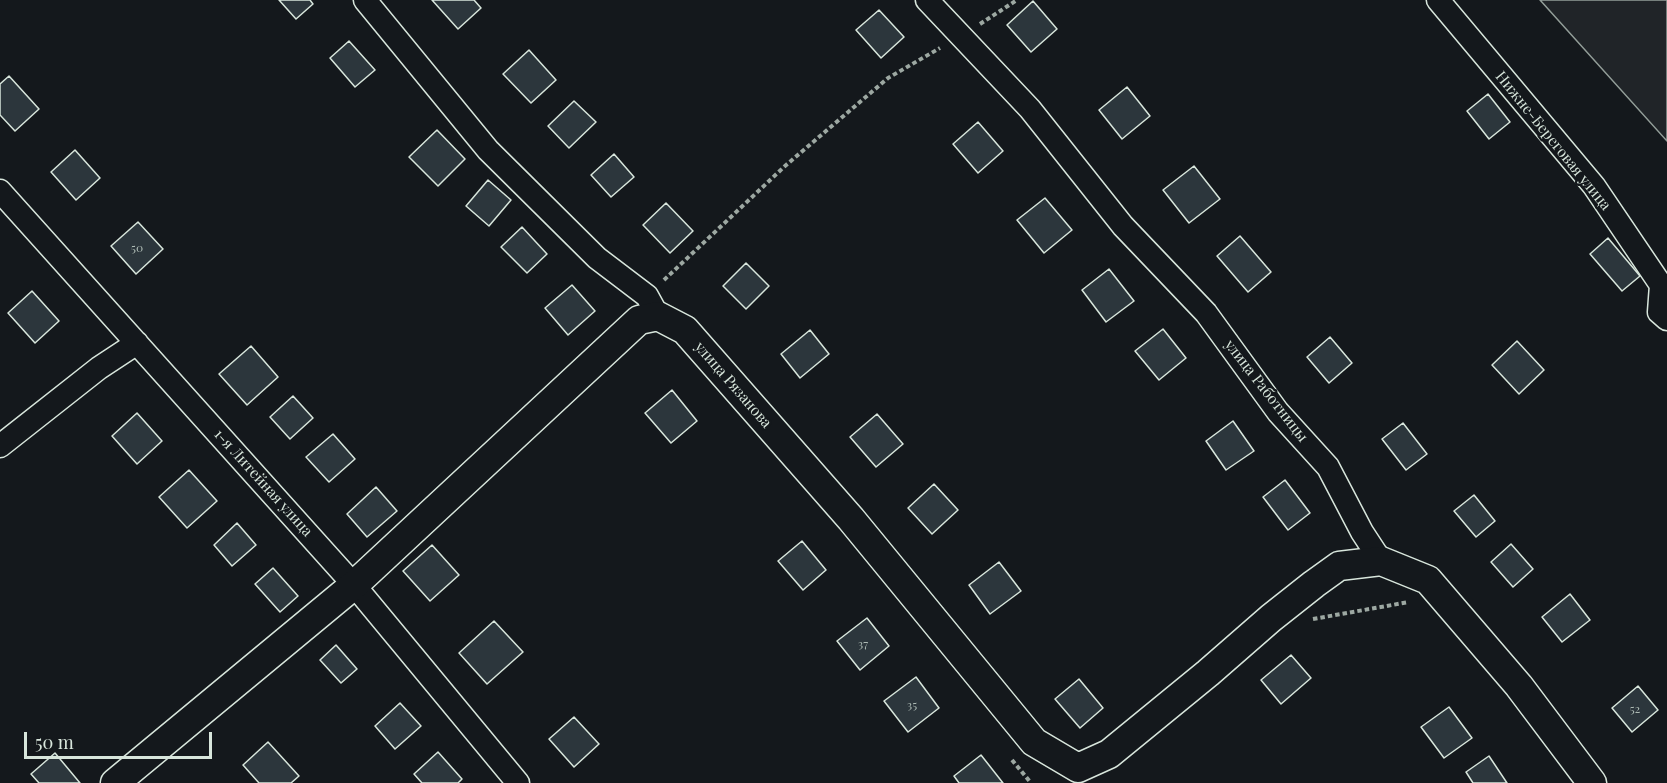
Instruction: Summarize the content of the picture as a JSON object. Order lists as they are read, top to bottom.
{
  "streets": {
    "street": [
      "Нижне-Береговая улица",
      "улица Рязанова",
      "улица Работницы",
      "1-я Литейная улица"
    ]
  },
  "house_numbers": [
    "50",
    "37",
    "35",
    "52"
  ],
  "scale_bar": "50 m"
}
